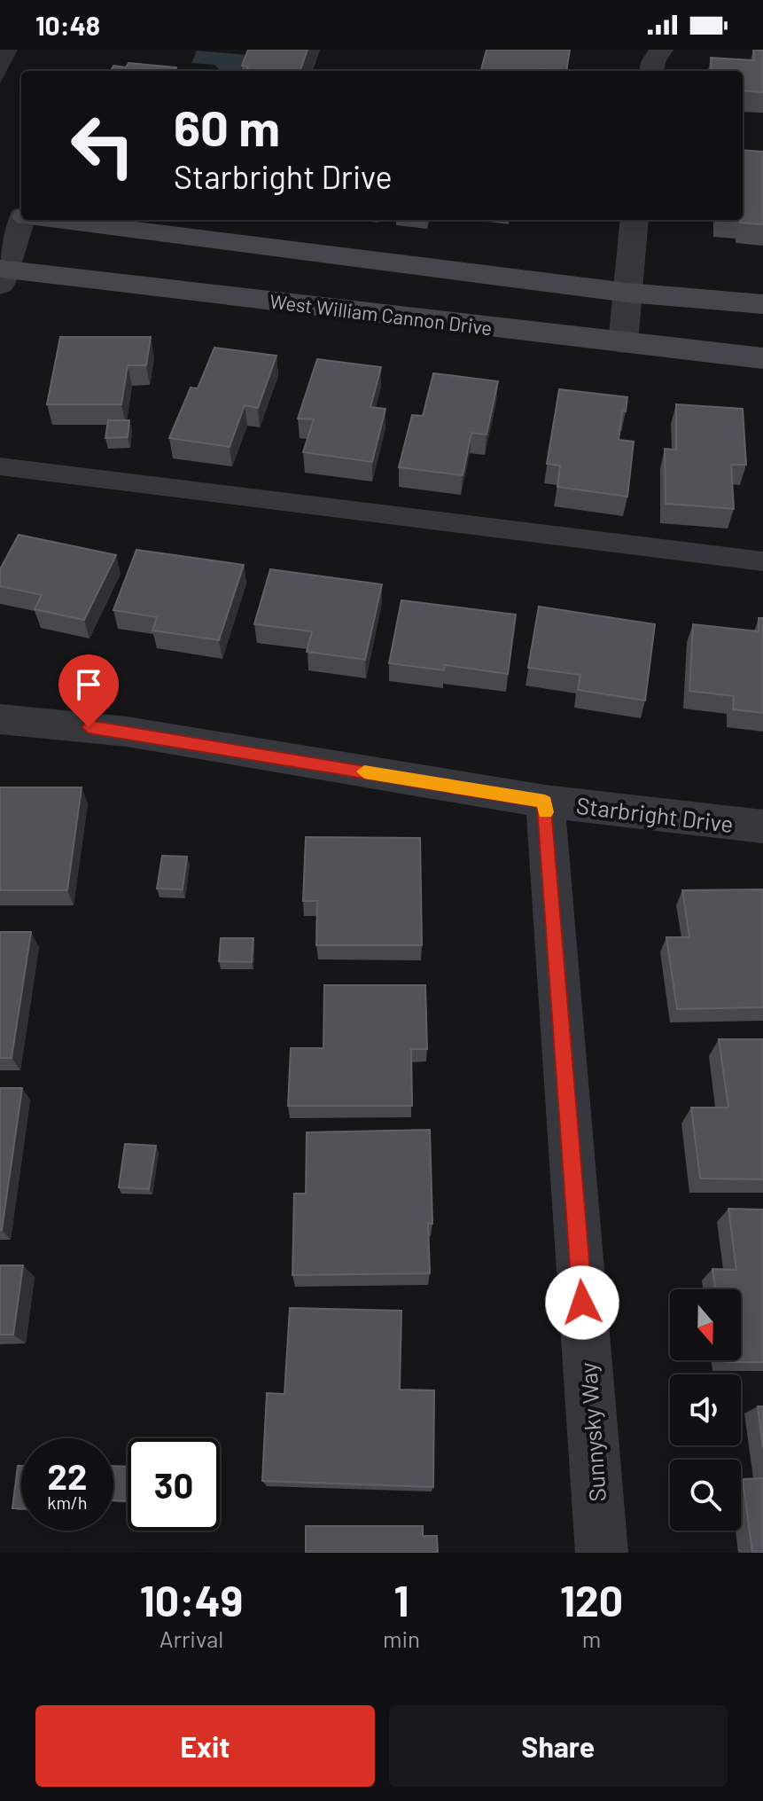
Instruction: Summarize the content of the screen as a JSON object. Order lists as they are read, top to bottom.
{
  "streets": {
    "main road": ["West William Cannon Drive"],
    "street": ["Starbright Drive", "Sunnysky Way"]
  },
  "crossings": [
    ["Starbright Drive", "Sunnysky Way"]
  ],
  "north": "bottom",
  "page": {
    "status": "10:48",
    "turn": ["60 m", "Starbright Drive"],
    "speed": "22 km/h",
    "limit": "30",
    "eta": [
      "10:49",
      "Arrival",
      "1",
      "min",
      "120",
      "m"
    ],
    "buttons": ["Exit", "Share"]
  }
}
